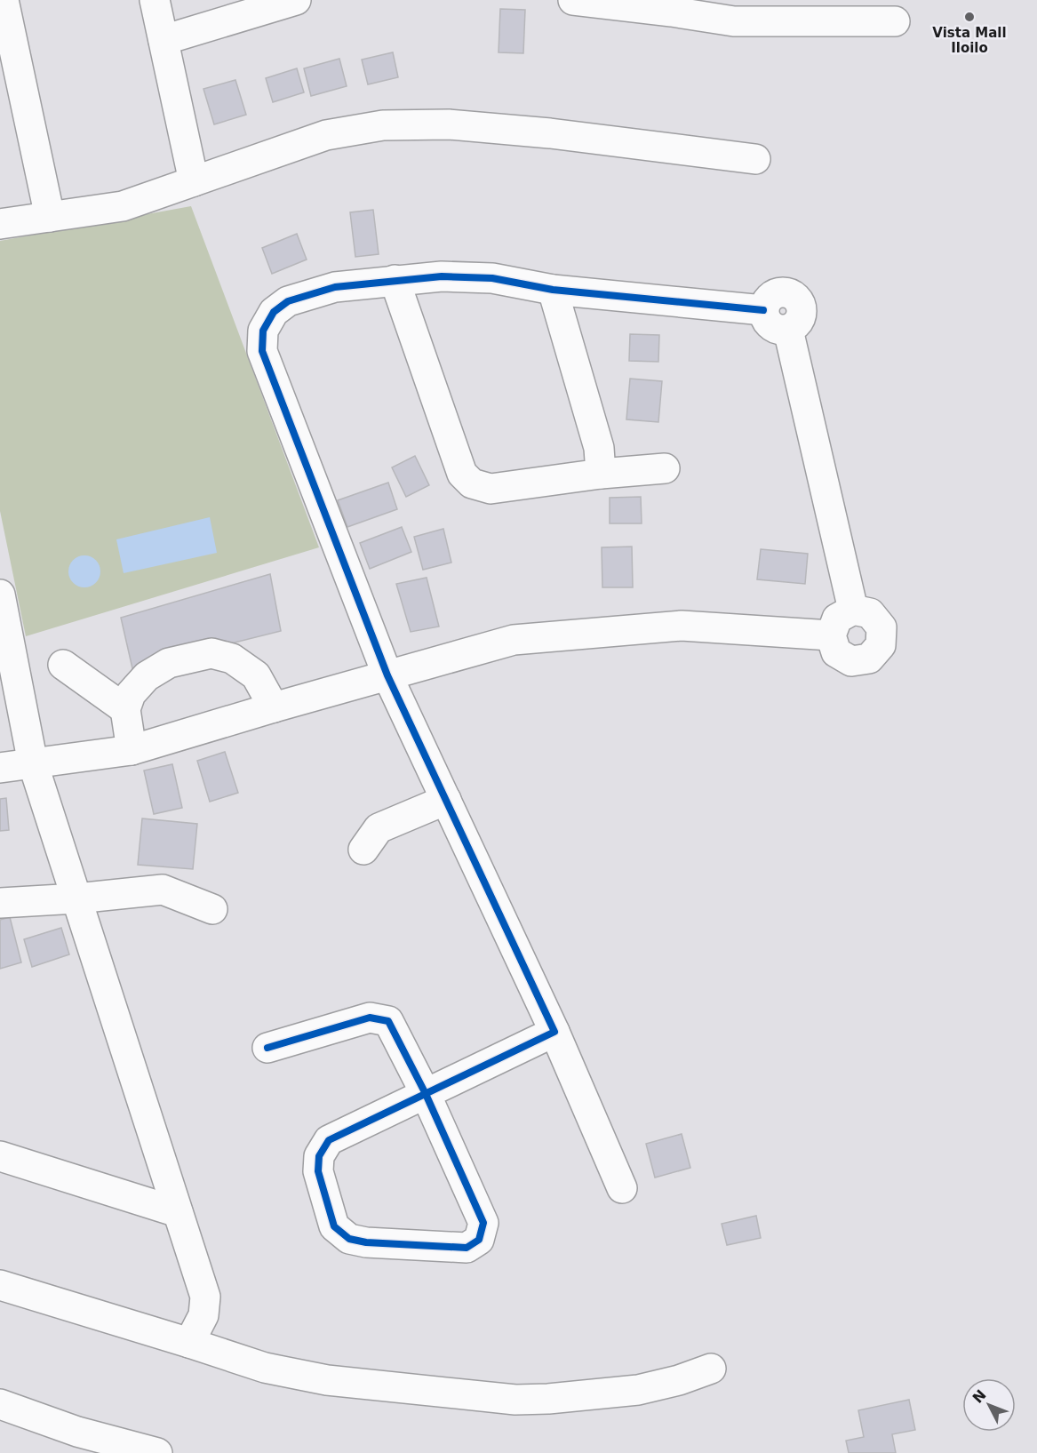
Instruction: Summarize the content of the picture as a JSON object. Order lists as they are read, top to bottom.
{
  "places": ["Vista Mall Iloilo"],
  "north": "top left"
}
